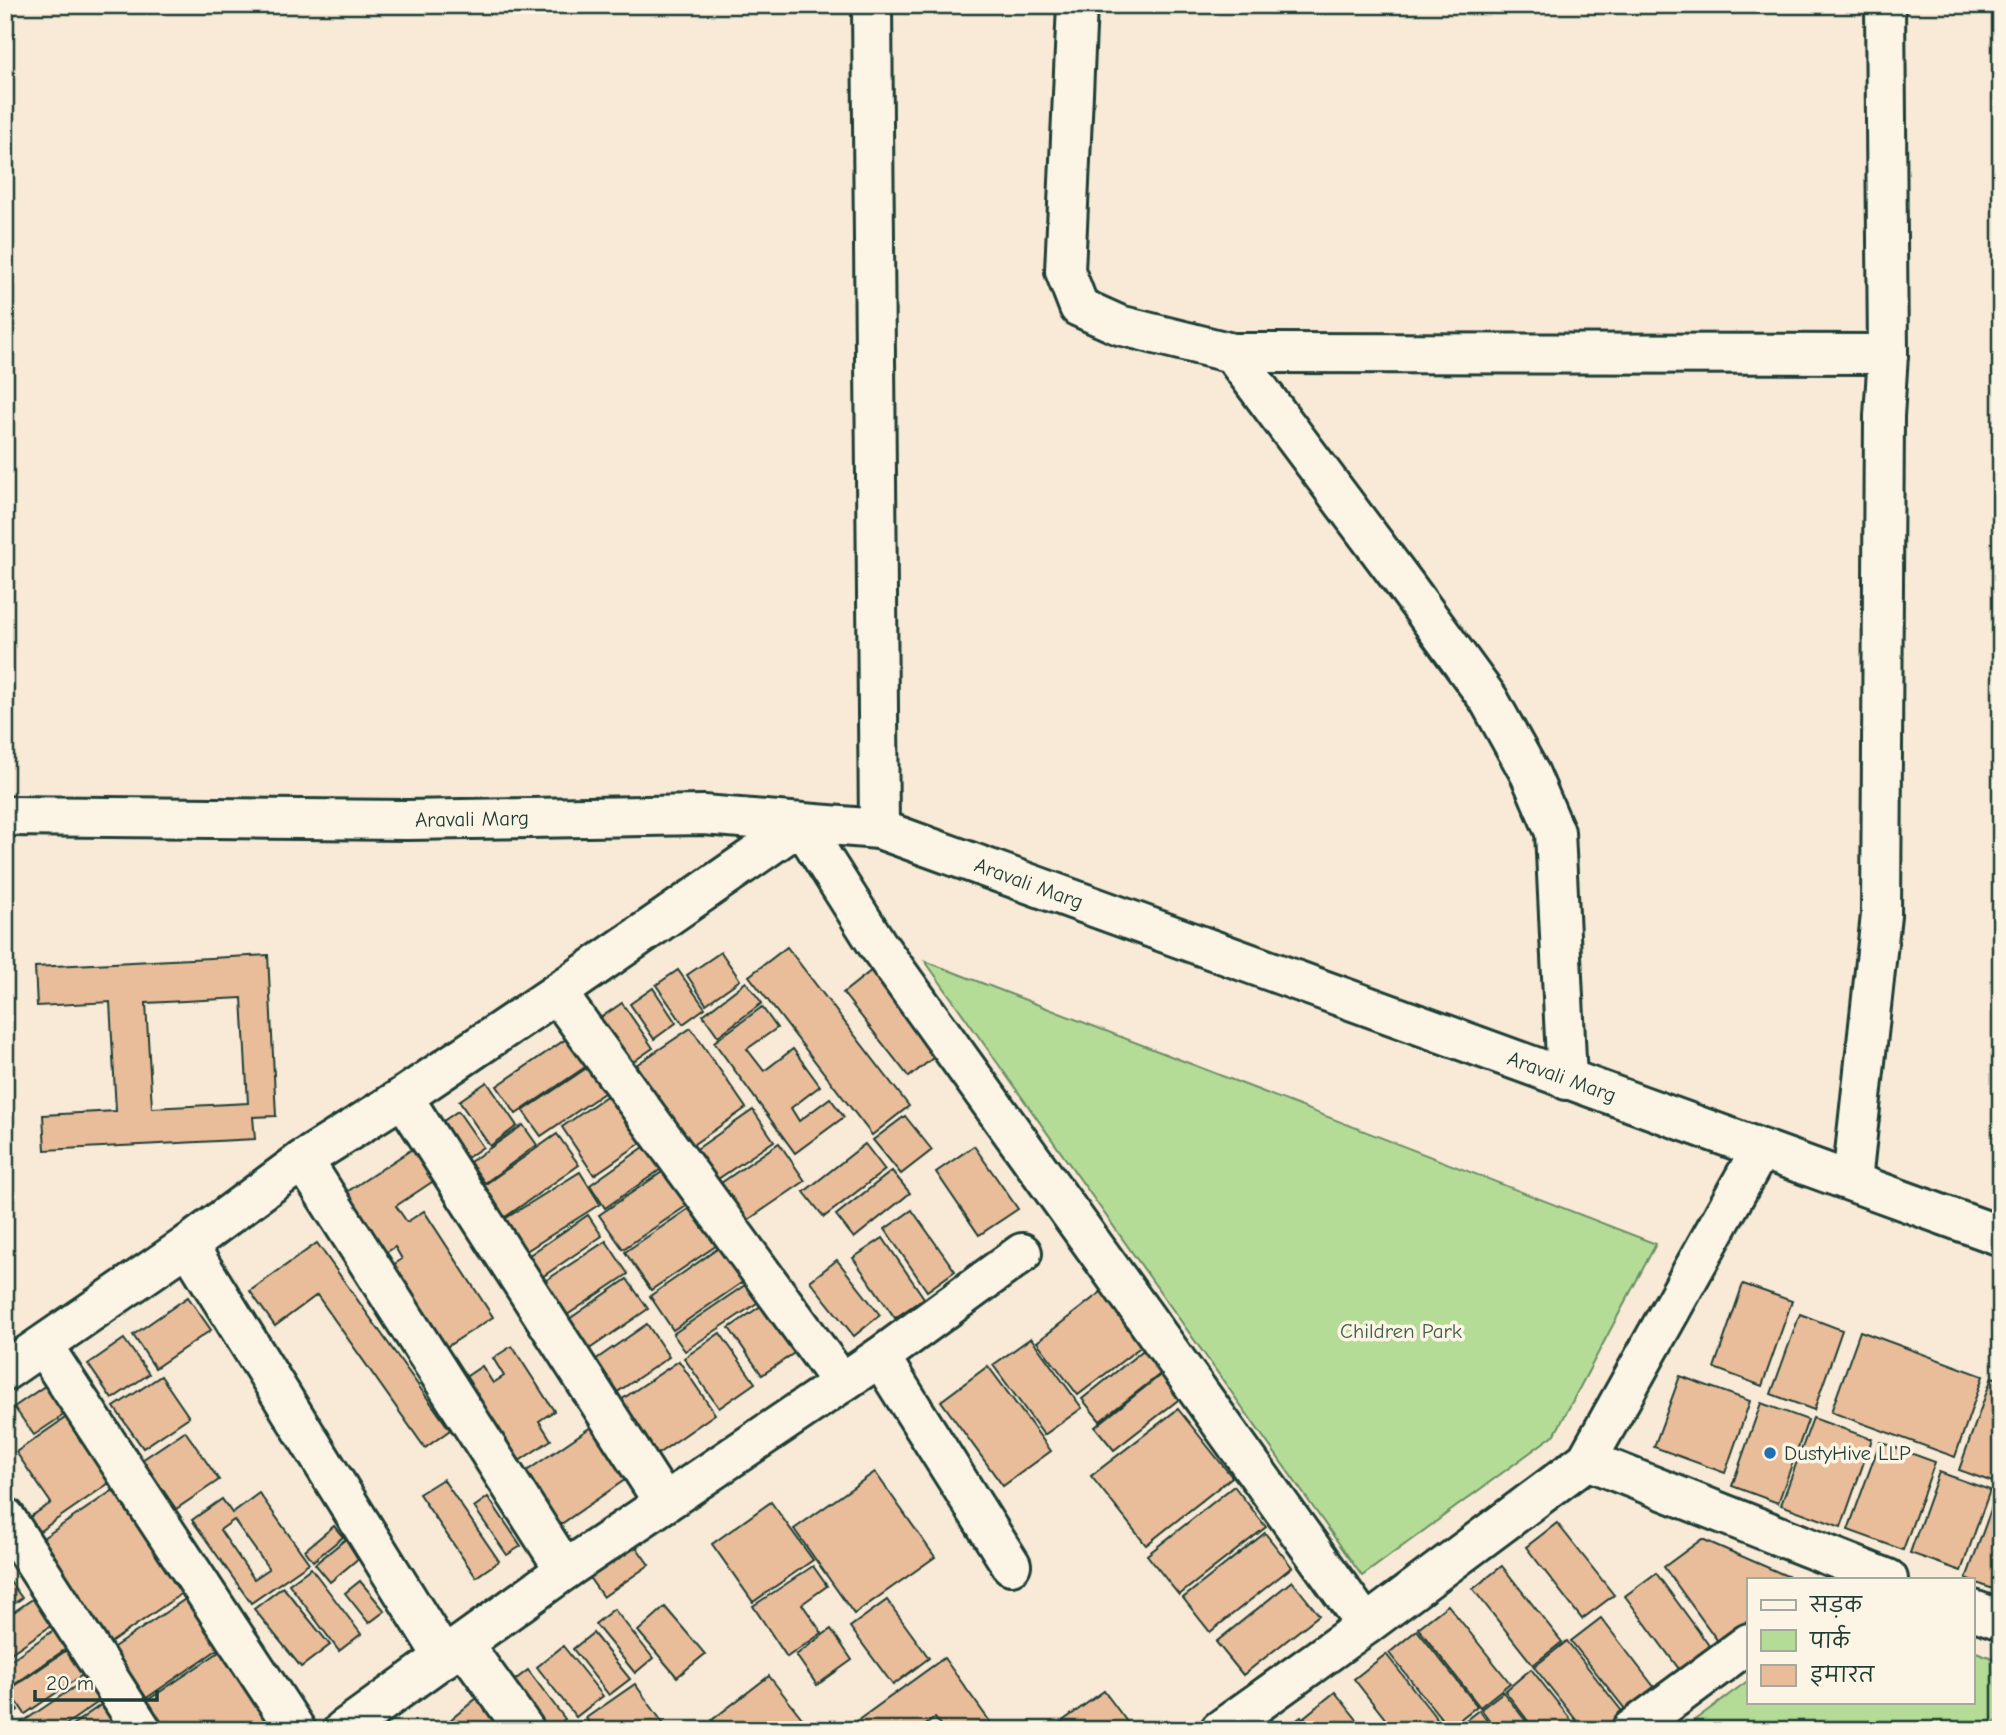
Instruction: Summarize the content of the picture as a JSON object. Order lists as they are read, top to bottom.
{
  "streets": {
    "street": ["Aravali Marg"]
  },
  "parks": ["Children Park"],
  "places": ["DustyHive LLP"],
  "legend": ["सड़क", "पार्क", "इमारत"],
  "scale_bar": "20 m"
}
